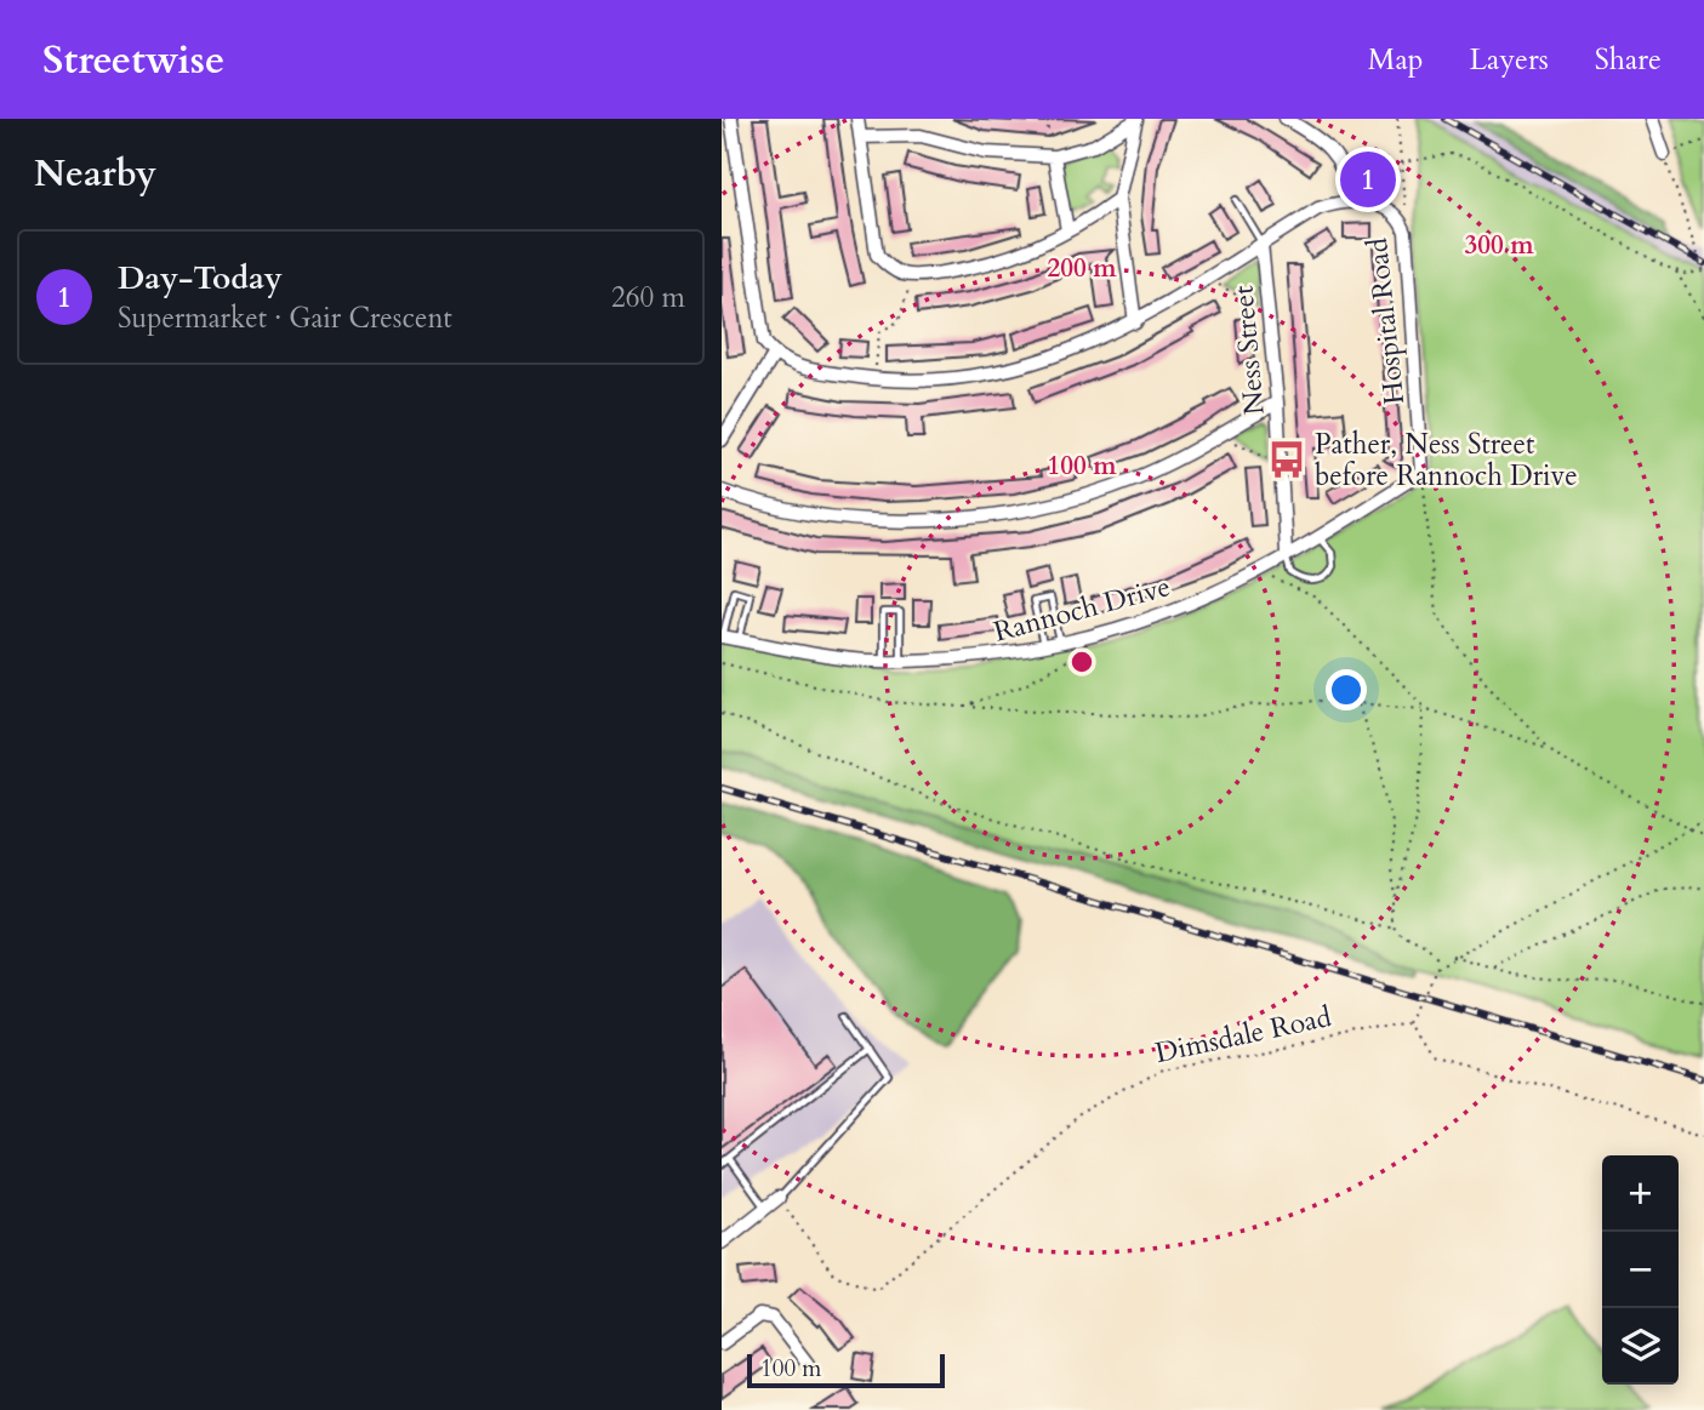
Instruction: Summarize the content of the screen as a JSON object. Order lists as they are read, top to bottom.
{
  "streets": {
    "street": ["Hospital Road", "Ness Street", "Rannoch Drive"],
    "path": ["Dimsdale Road"]
  },
  "crossings": [
    ["Hospital Road", "Rannoch Drive"],
    ["Ness Street", "Rannoch Drive"]
  ],
  "places": {
    "bus stop": ["Pather, Ness Street before Rannoch Drive"]
  },
  "scale_bar": "100 m",
  "page": {
    "header": "Streetwise",
    "nav": ["Map", "Layers", "Share"],
    "heading": "Nearby",
    "pins": "1",
    "list": [
      {
        "mark": "1",
        "name": "Day-Today",
        "note": "Supermarket · Gair Crescent",
        "value": "260 m"
      }
    ],
    "map_buttons": ["+", "−"],
    "scale": "100 m"
  },
  "rings": ["300 m", "200 m", "100 m"]
}
